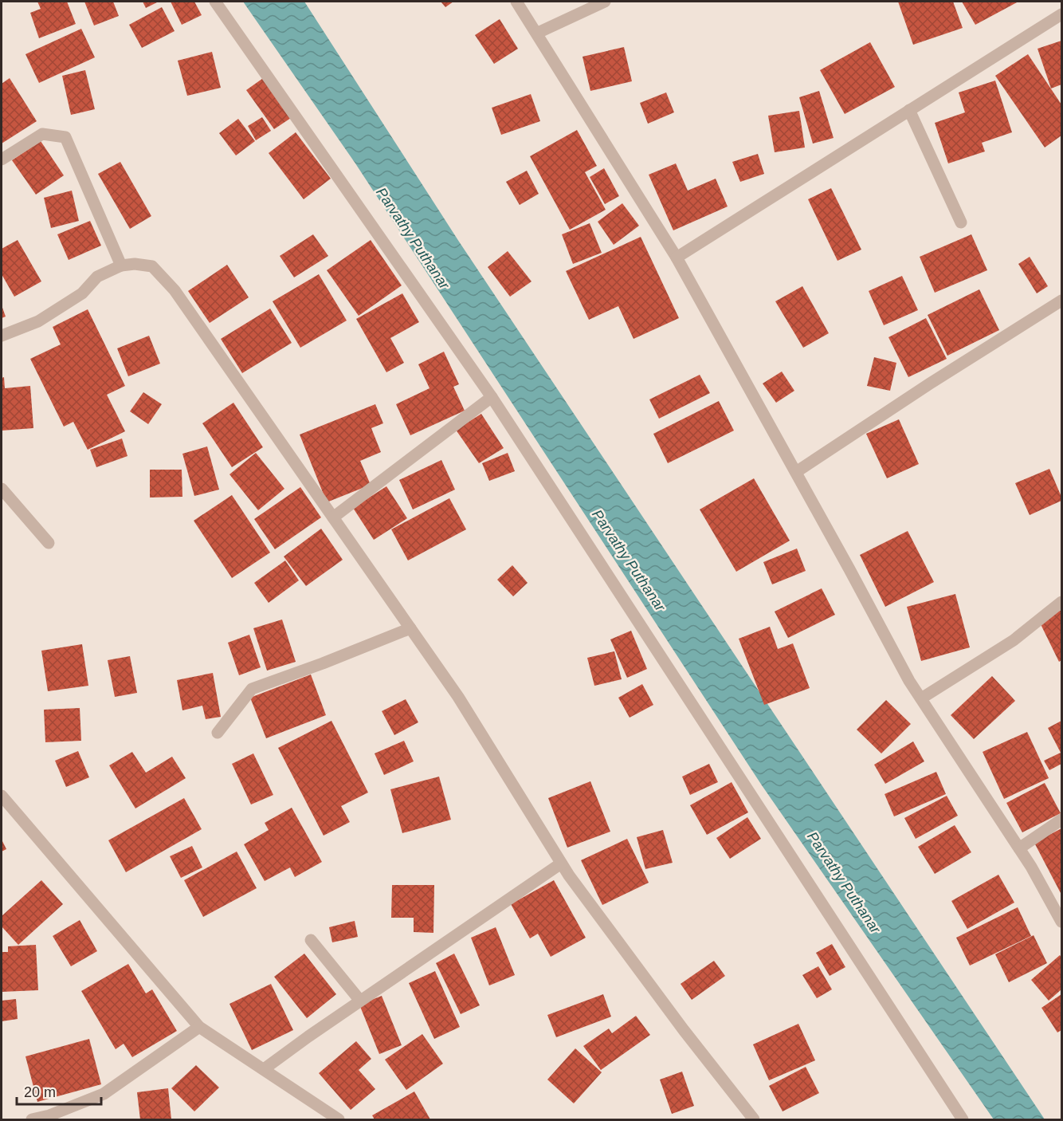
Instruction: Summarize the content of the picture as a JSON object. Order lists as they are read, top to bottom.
{
  "water": ["Parvathy Puthanar"],
  "scale_bar": "20 m"
}
